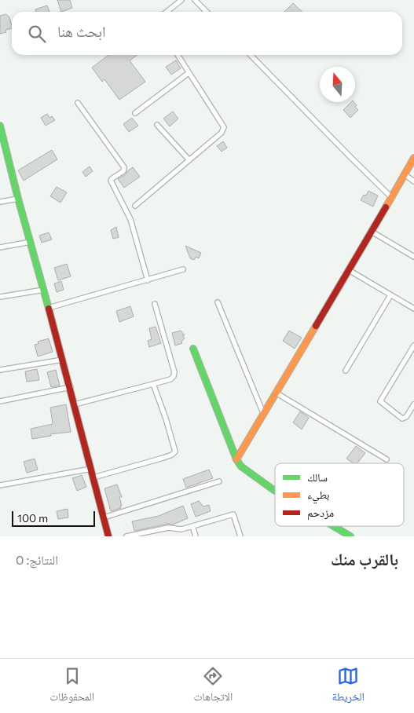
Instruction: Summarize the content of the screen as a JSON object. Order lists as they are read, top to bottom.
{
  "legend": ["سالك", "بطيء", "مزدحم"],
  "scale_bar": "100 m",
  "north": "top",
  "page": {
    "search": "ابحث هنا",
    "scale": "100 m",
    "heading": ["بالقرب منك", "النتائج: 0"],
    "nav": ["الخريطة", "الاتجاهات", "المحفوظات"]
  }
}
